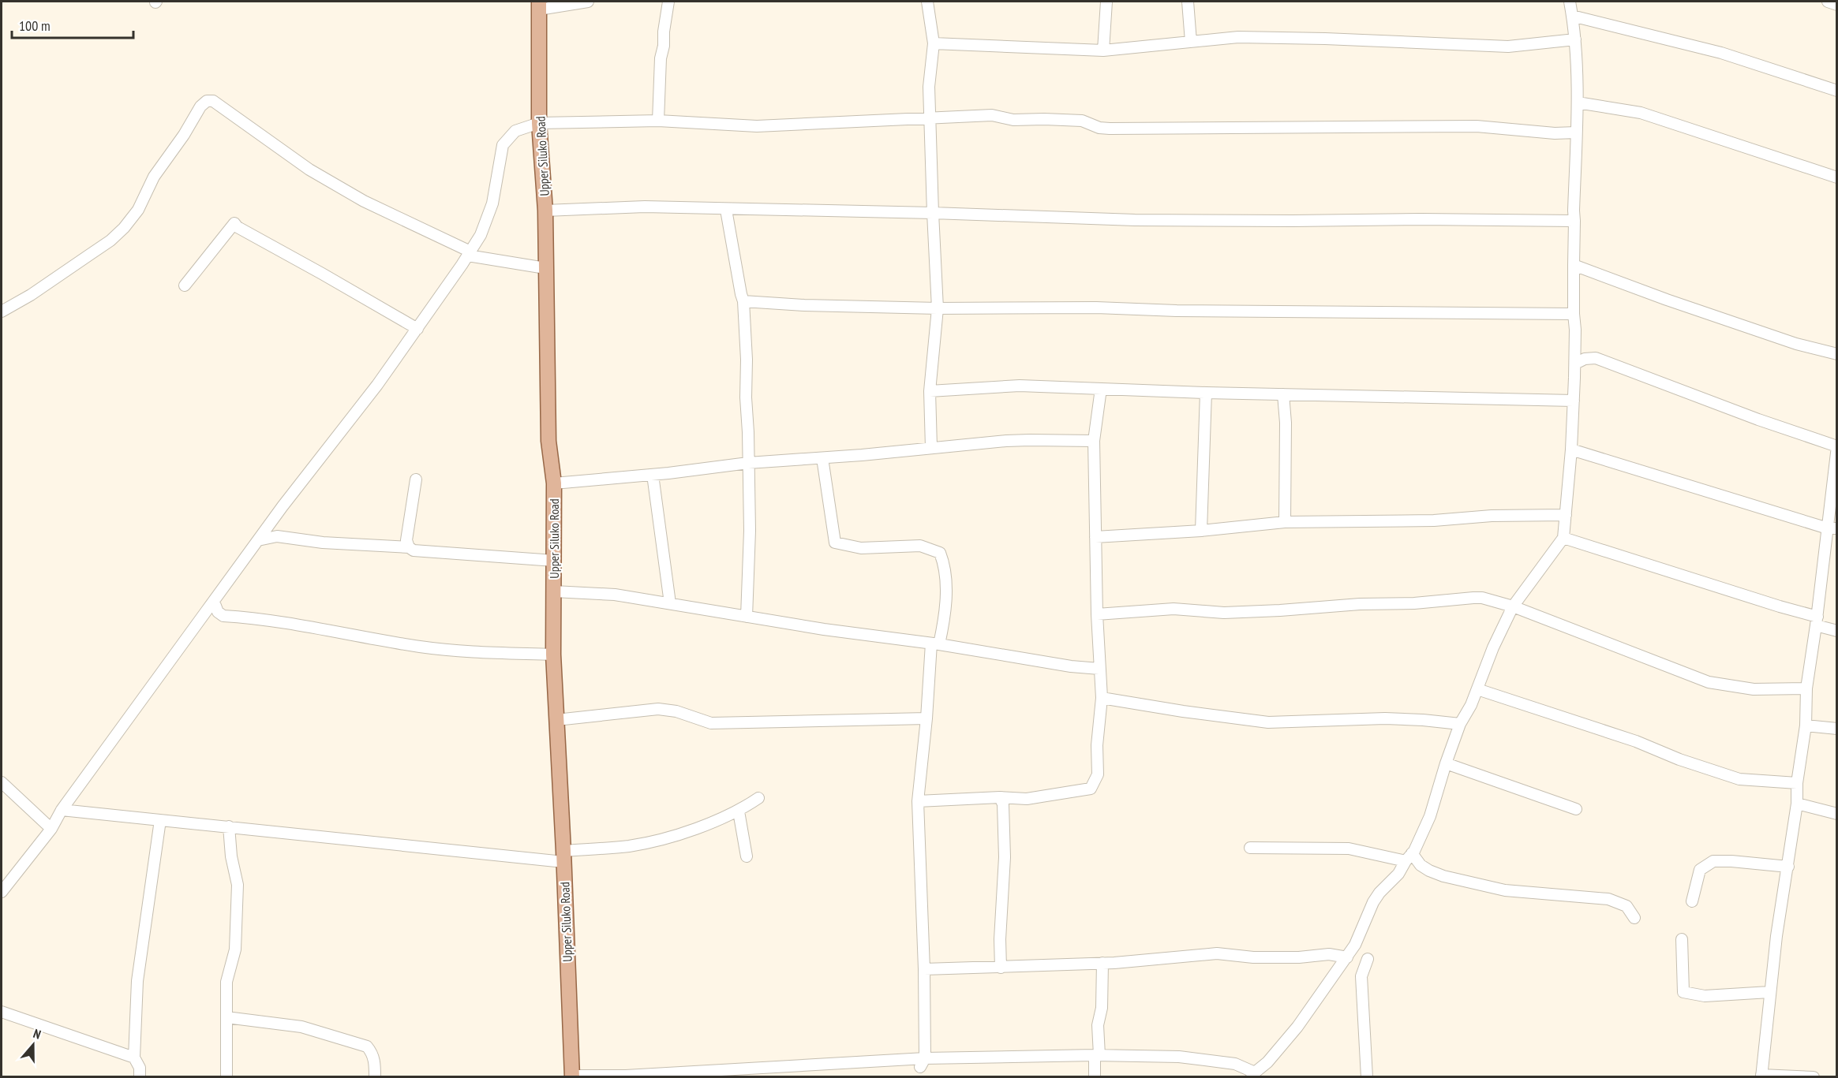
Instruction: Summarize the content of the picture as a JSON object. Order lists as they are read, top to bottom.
{
  "streets": {
    "main road": ["Upper Siluko Road"]
  },
  "scale_bar": "100 m",
  "north": "top"
}
